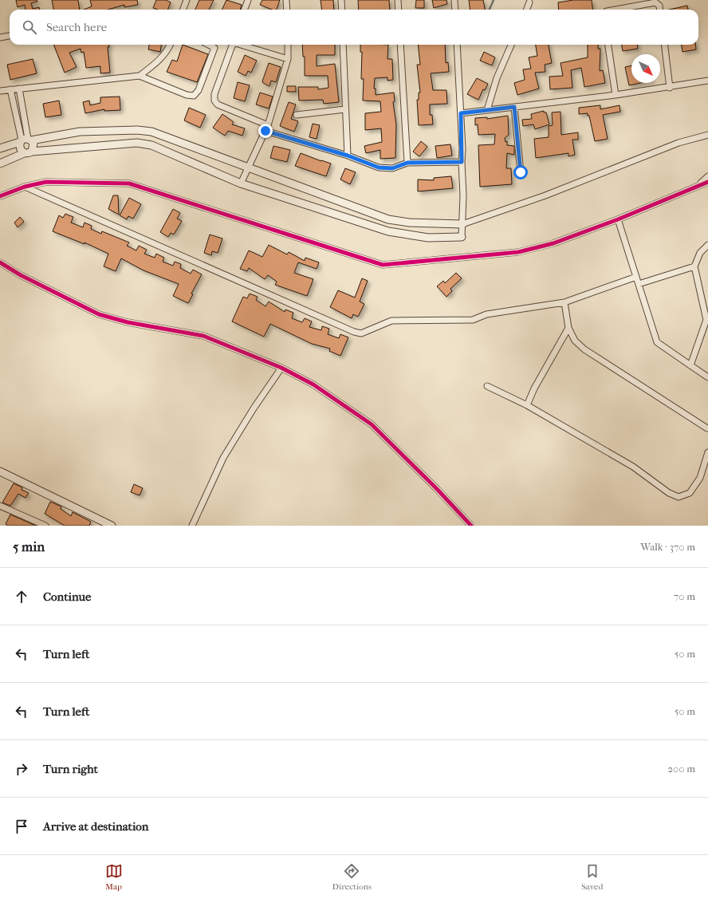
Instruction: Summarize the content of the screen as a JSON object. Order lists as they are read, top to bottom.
{
  "north": "bottom right",
  "page": {
    "search": "Search here",
    "heading": ["5 min", "Walk · 370 m"],
    "list": [
      ["Continue", "70 m"],
      ["Turn left", "50 m"],
      ["Turn left", "50 m"],
      ["Turn right", "200 m"],
      "Arrive at destination"
    ],
    "nav": ["Map", "Directions", "Saved"]
  }
}
